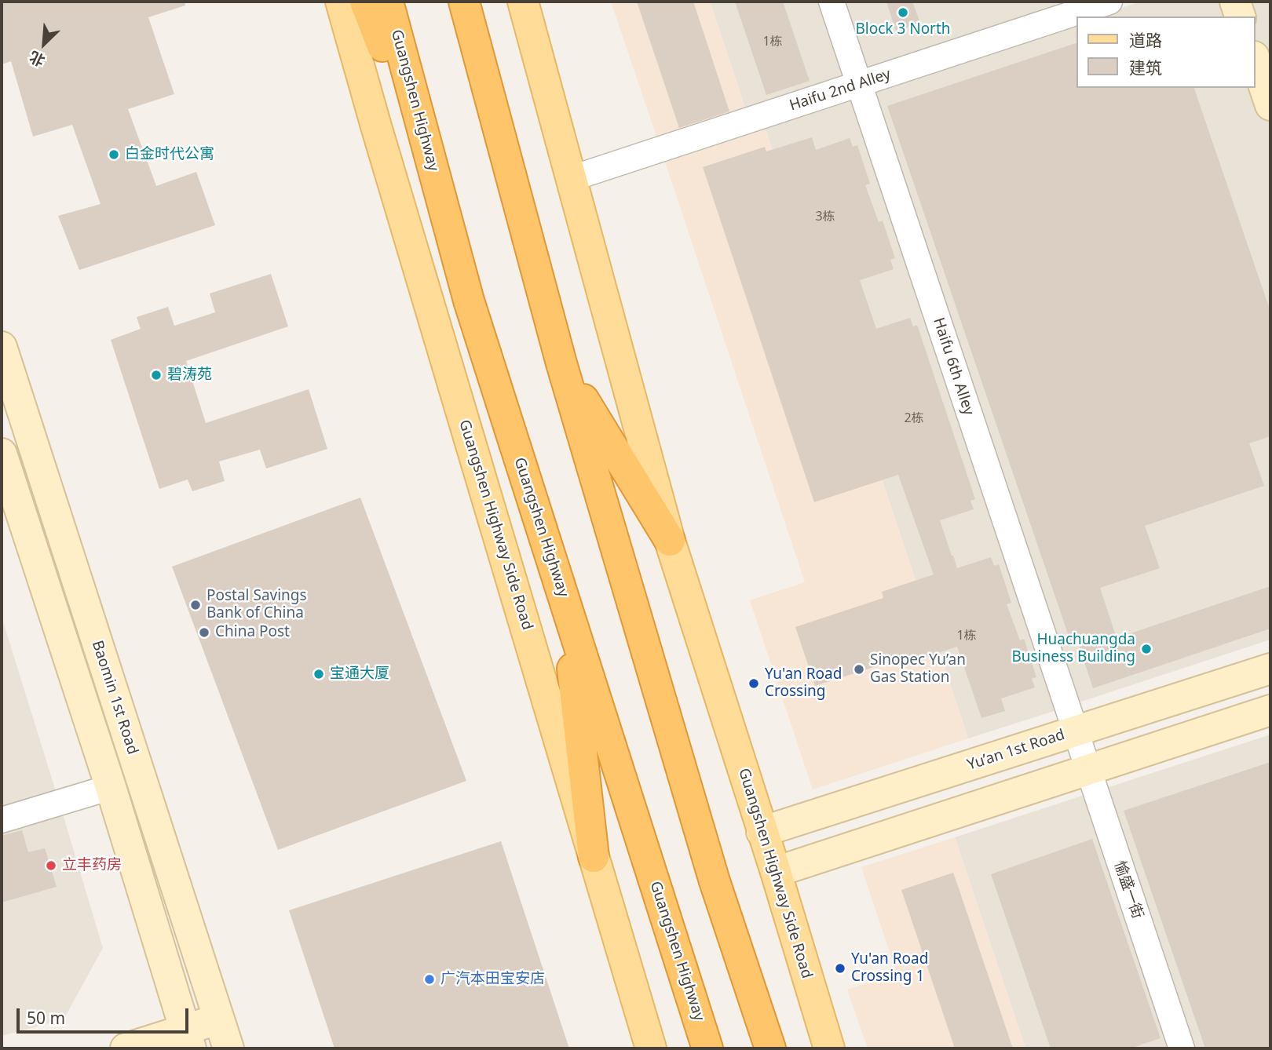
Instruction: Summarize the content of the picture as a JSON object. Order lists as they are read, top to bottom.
{
  "streets": {
    "highway": ["Guangshen Highway"],
    "main road": ["Guangshen Highway Side Road", "Baomin 1st Road", "Yu’an 1st Road"],
    "street": ["Haifu 2nd Alley", "Haifu 6th Alley", "愉盛一街"]
  },
  "crossings": [
    ["Haifu 2nd Alley", "Haifu 6th Alley"],
    ["Haifu 2nd Alley", "Guangshen Highway Side Road"],
    ["Haifu 6th Alley", "Yu’an 1st Road"],
    ["Haifu 6th Alley", "愉盛一街"],
    ["Guangshen Highway Side Road", "Yu’an 1st Road"],
    ["Yu’an 1st Road", "愉盛一街"]
  ],
  "places": [
    "Block 3 North",
    "白金时代公寓",
    "碧涛苑",
    "Postal Savings Bank of China",
    "China Post",
    "Huachuangda Business Building",
    "Sinopec Yu’an Gas Station",
    "宝通大厦",
    "Yu'an Road Crossing",
    "立丰药房",
    "Yu'an Road Crossing 1",
    "广汽本田宝安店"
  ],
  "house_numbers": [
    "1栋",
    "3栋",
    "2栋",
    "1栋"
  ],
  "legend": ["道路", "建筑"],
  "scale_bar": "50 m",
  "north": "bottom left"
}
